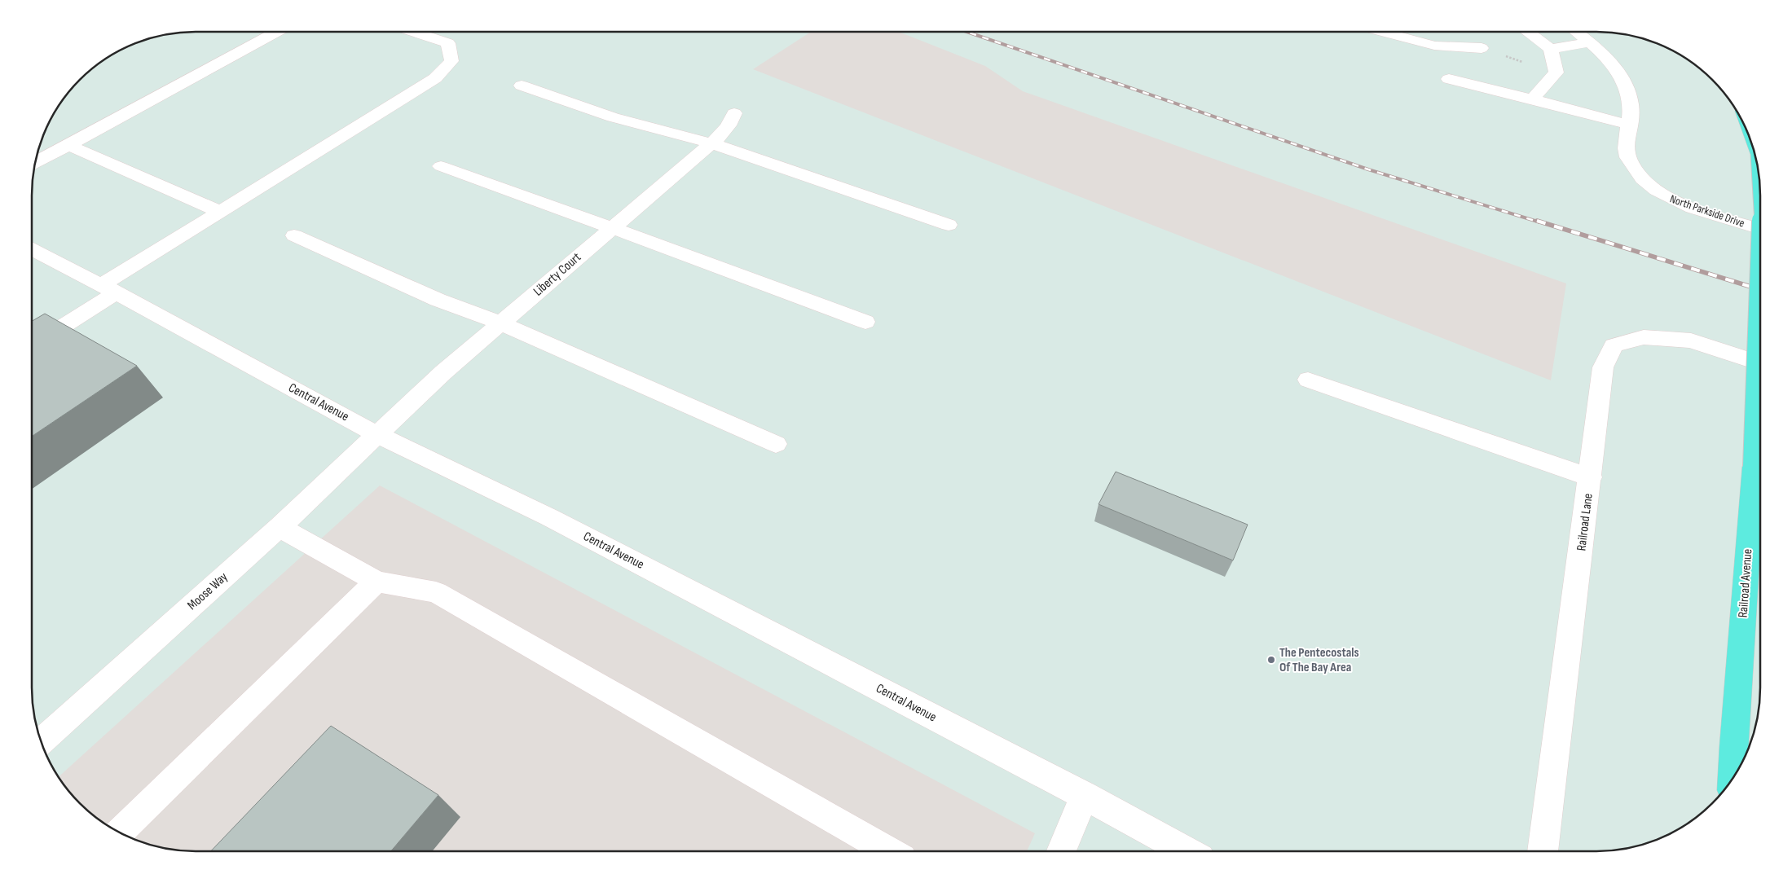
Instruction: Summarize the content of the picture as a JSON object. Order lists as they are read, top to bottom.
{
  "streets": {
    "main road": ["Railroad Avenue"],
    "street": [
      "North Parkside Drive",
      "Liberty Court",
      "Central Avenue",
      "Railroad Lane",
      "Moose Way"
    ]
  },
  "crossings": [
    ["Liberty Court", "Central Avenue"],
    ["Liberty Court", "Moose Way"],
    ["Central Avenue", "Moose Way"]
  ],
  "places": ["The Pentecostals Of The Bay Area"]
}
